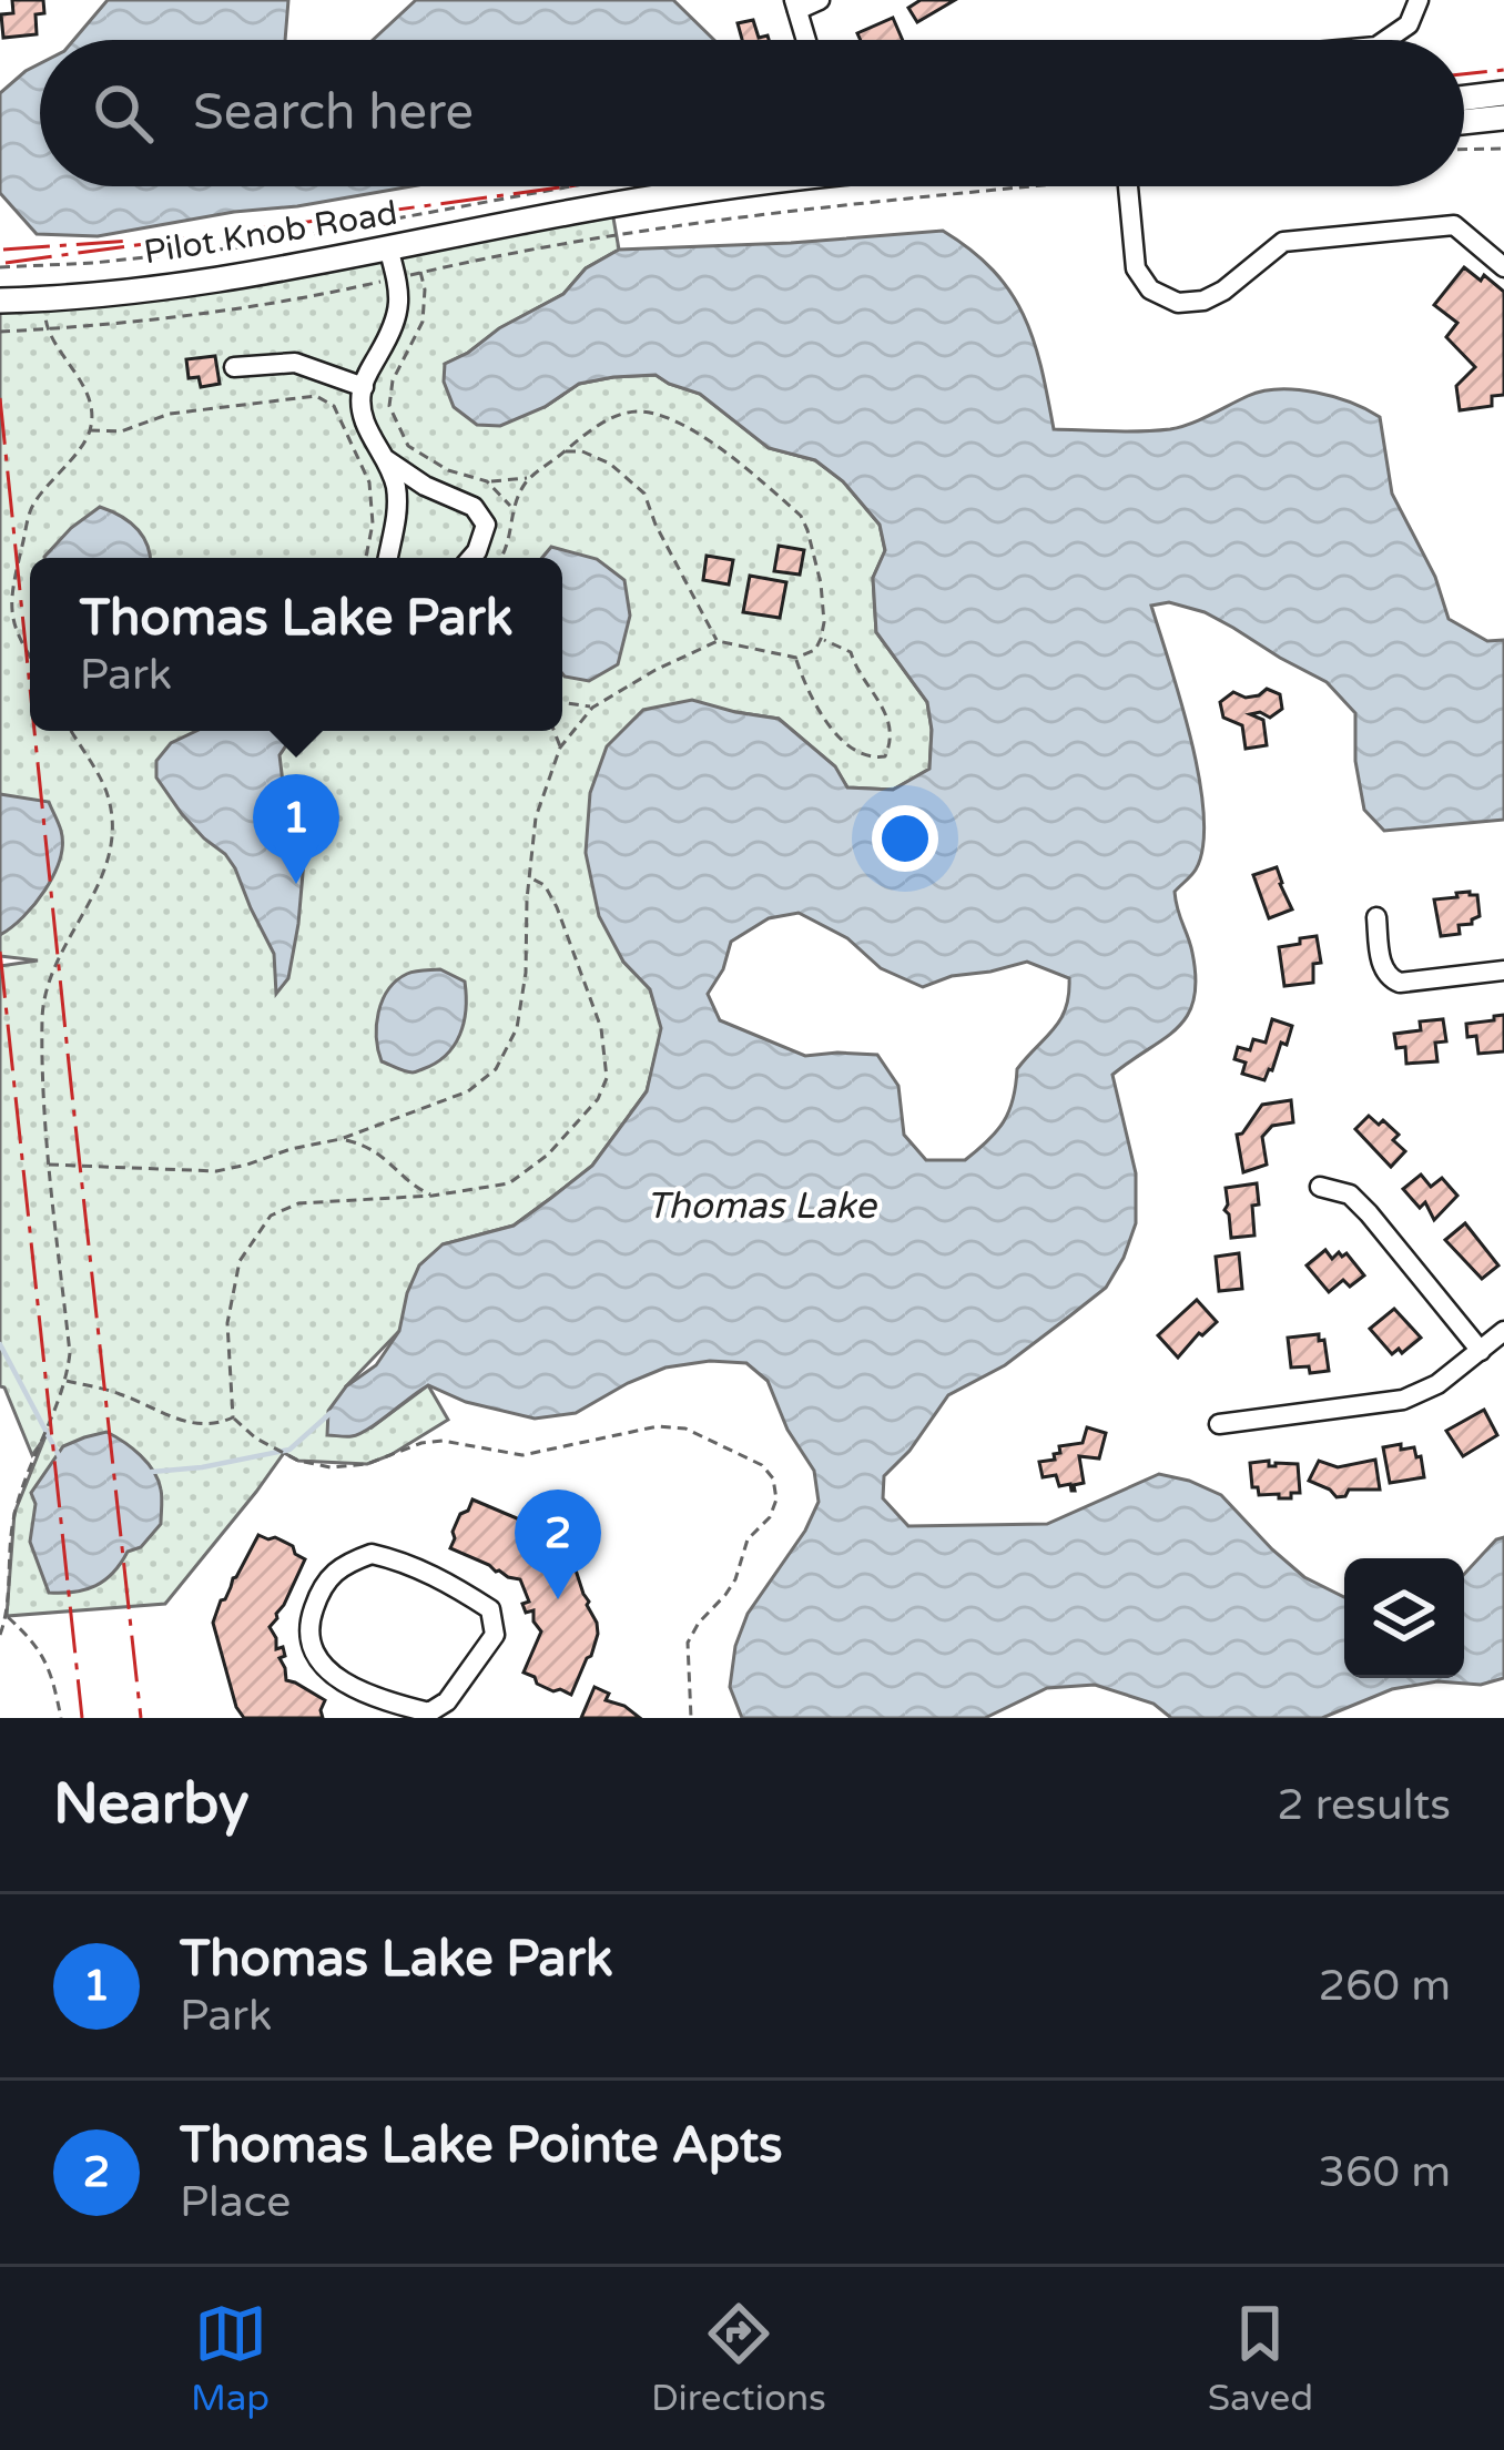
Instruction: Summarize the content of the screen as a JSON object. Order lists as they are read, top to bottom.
{
  "streets": {
    "main road": ["Pilot Knob Road"]
  },
  "water": ["Thomas Lake"],
  "page": {
    "search": "Search here",
    "popup": ["Thomas Lake Park", "Park"],
    "pins": ["1", "2"],
    "heading": ["Nearby", "2 results"],
    "list": [
      {
        "mark": "1",
        "name": "Thomas Lake Park",
        "note": "Park",
        "value": "260 m"
      },
      {
        "mark": "2",
        "name": "Thomas Lake Pointe Apts",
        "note": "Place",
        "value": "360 m"
      }
    ],
    "nav": ["Map", "Directions", "Saved"]
  }
}
